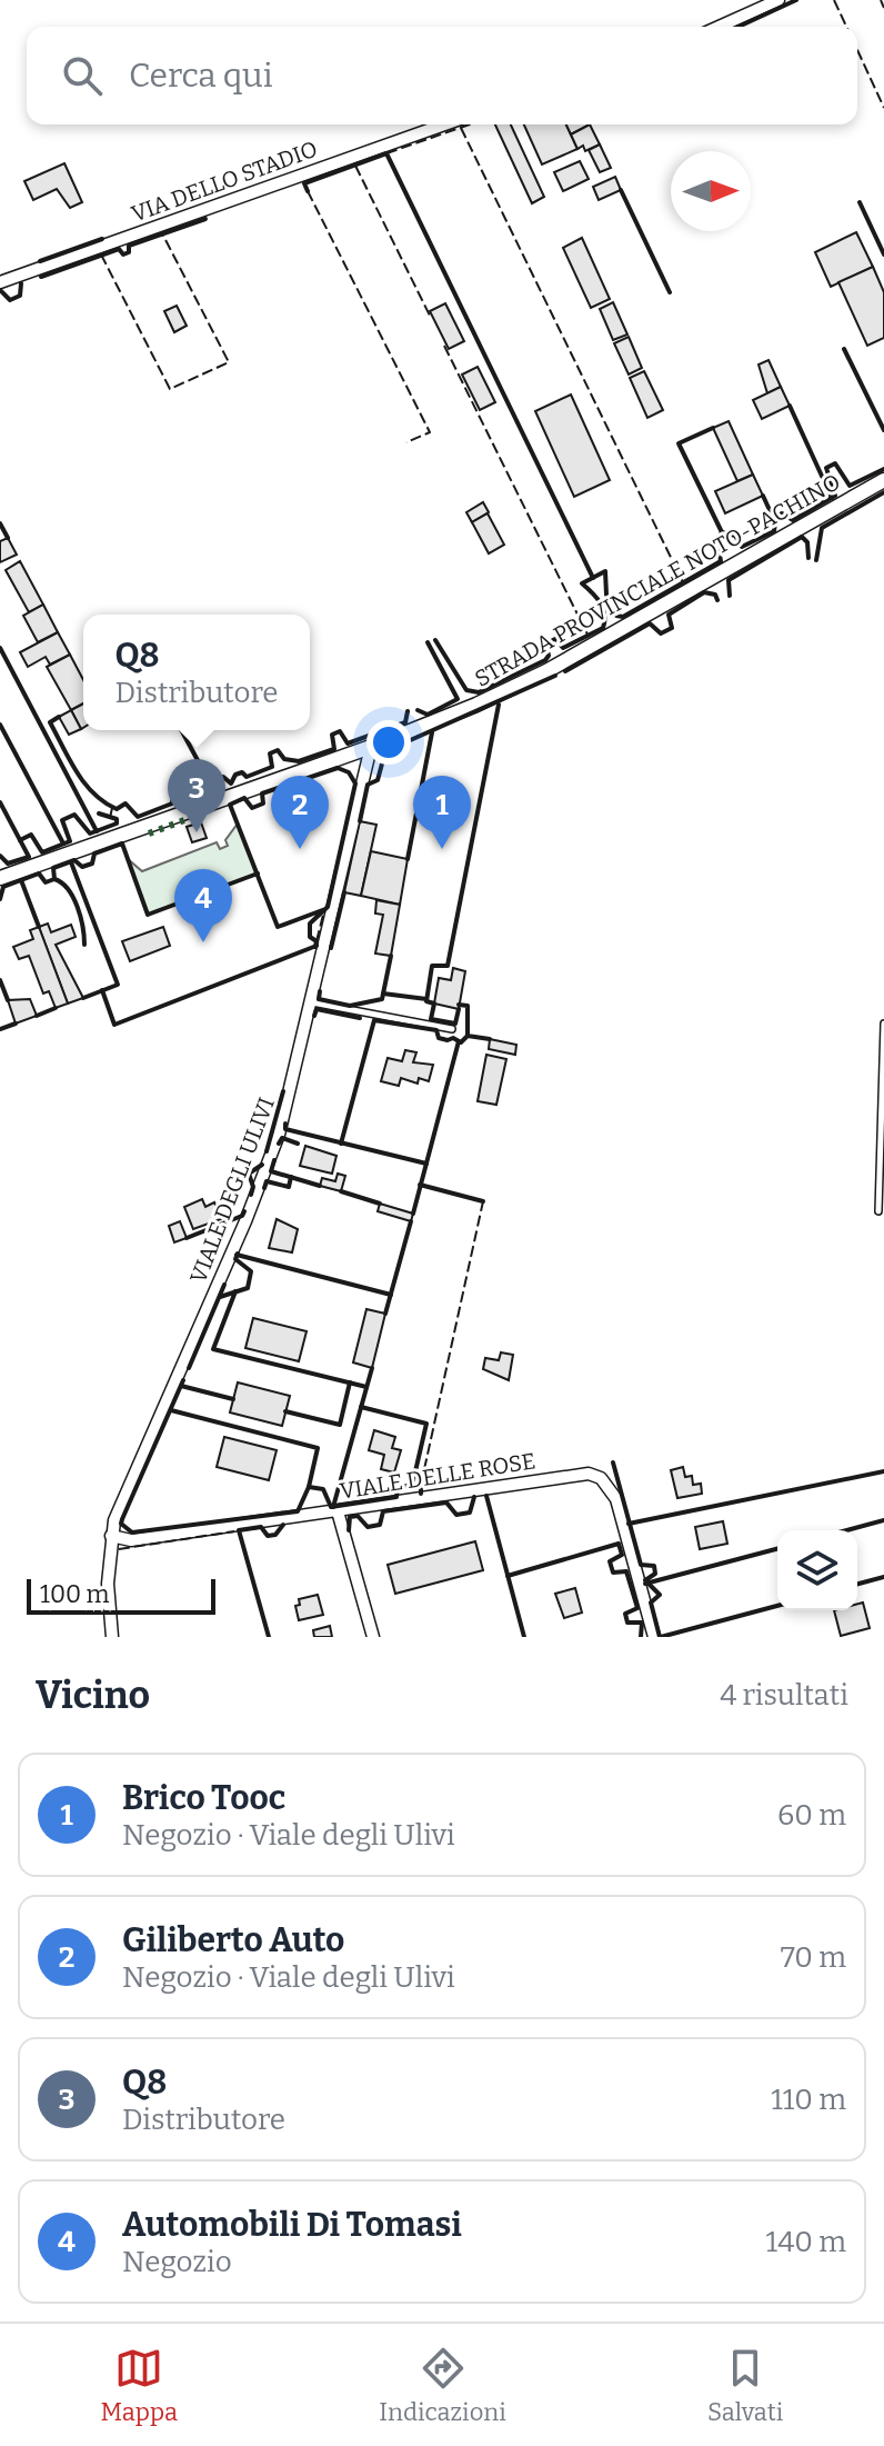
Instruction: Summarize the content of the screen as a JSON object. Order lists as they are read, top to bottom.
{
  "streets": {
    "street": [
      "VIA DELLO STADIO",
      "STRADA PROVINCIALE NOTO-PACHINO",
      "VIALE DEGLI ULIVI",
      "VIALE DELLE ROSE"
    ]
  },
  "crossings": [
    ["STRADA PROVINCIALE NOTO-PACHINO", "VIALE DEGLI ULIVI"],
    ["VIALE DEGLI ULIVI", "VIALE DELLE ROSE"]
  ],
  "scale_bar": "100 m",
  "north": "right",
  "page": {
    "search": "Cerca qui",
    "popup": ["Q8", "Distributore"],
    "pins": [
      "3",
      "1",
      "2",
      "4"
    ],
    "scale": "100 m",
    "heading": ["Vicino", "4 risultati"],
    "list": [
      {
        "mark": "1",
        "name": "Brico Tooc",
        "note": "Negozio · Viale degli Ulivi",
        "value": "60 m"
      },
      {
        "mark": "2",
        "name": "Giliberto Auto",
        "note": "Negozio · Viale degli Ulivi",
        "value": "70 m"
      },
      {
        "mark": "3",
        "name": "Q8",
        "note": "Distributore",
        "value": "110 m"
      },
      {
        "mark": "4",
        "name": "Automobili Di Tomasi",
        "note": "Negozio",
        "value": "140 m"
      }
    ],
    "nav": ["Mappa", "Indicazioni", "Salvati"]
  }
}
